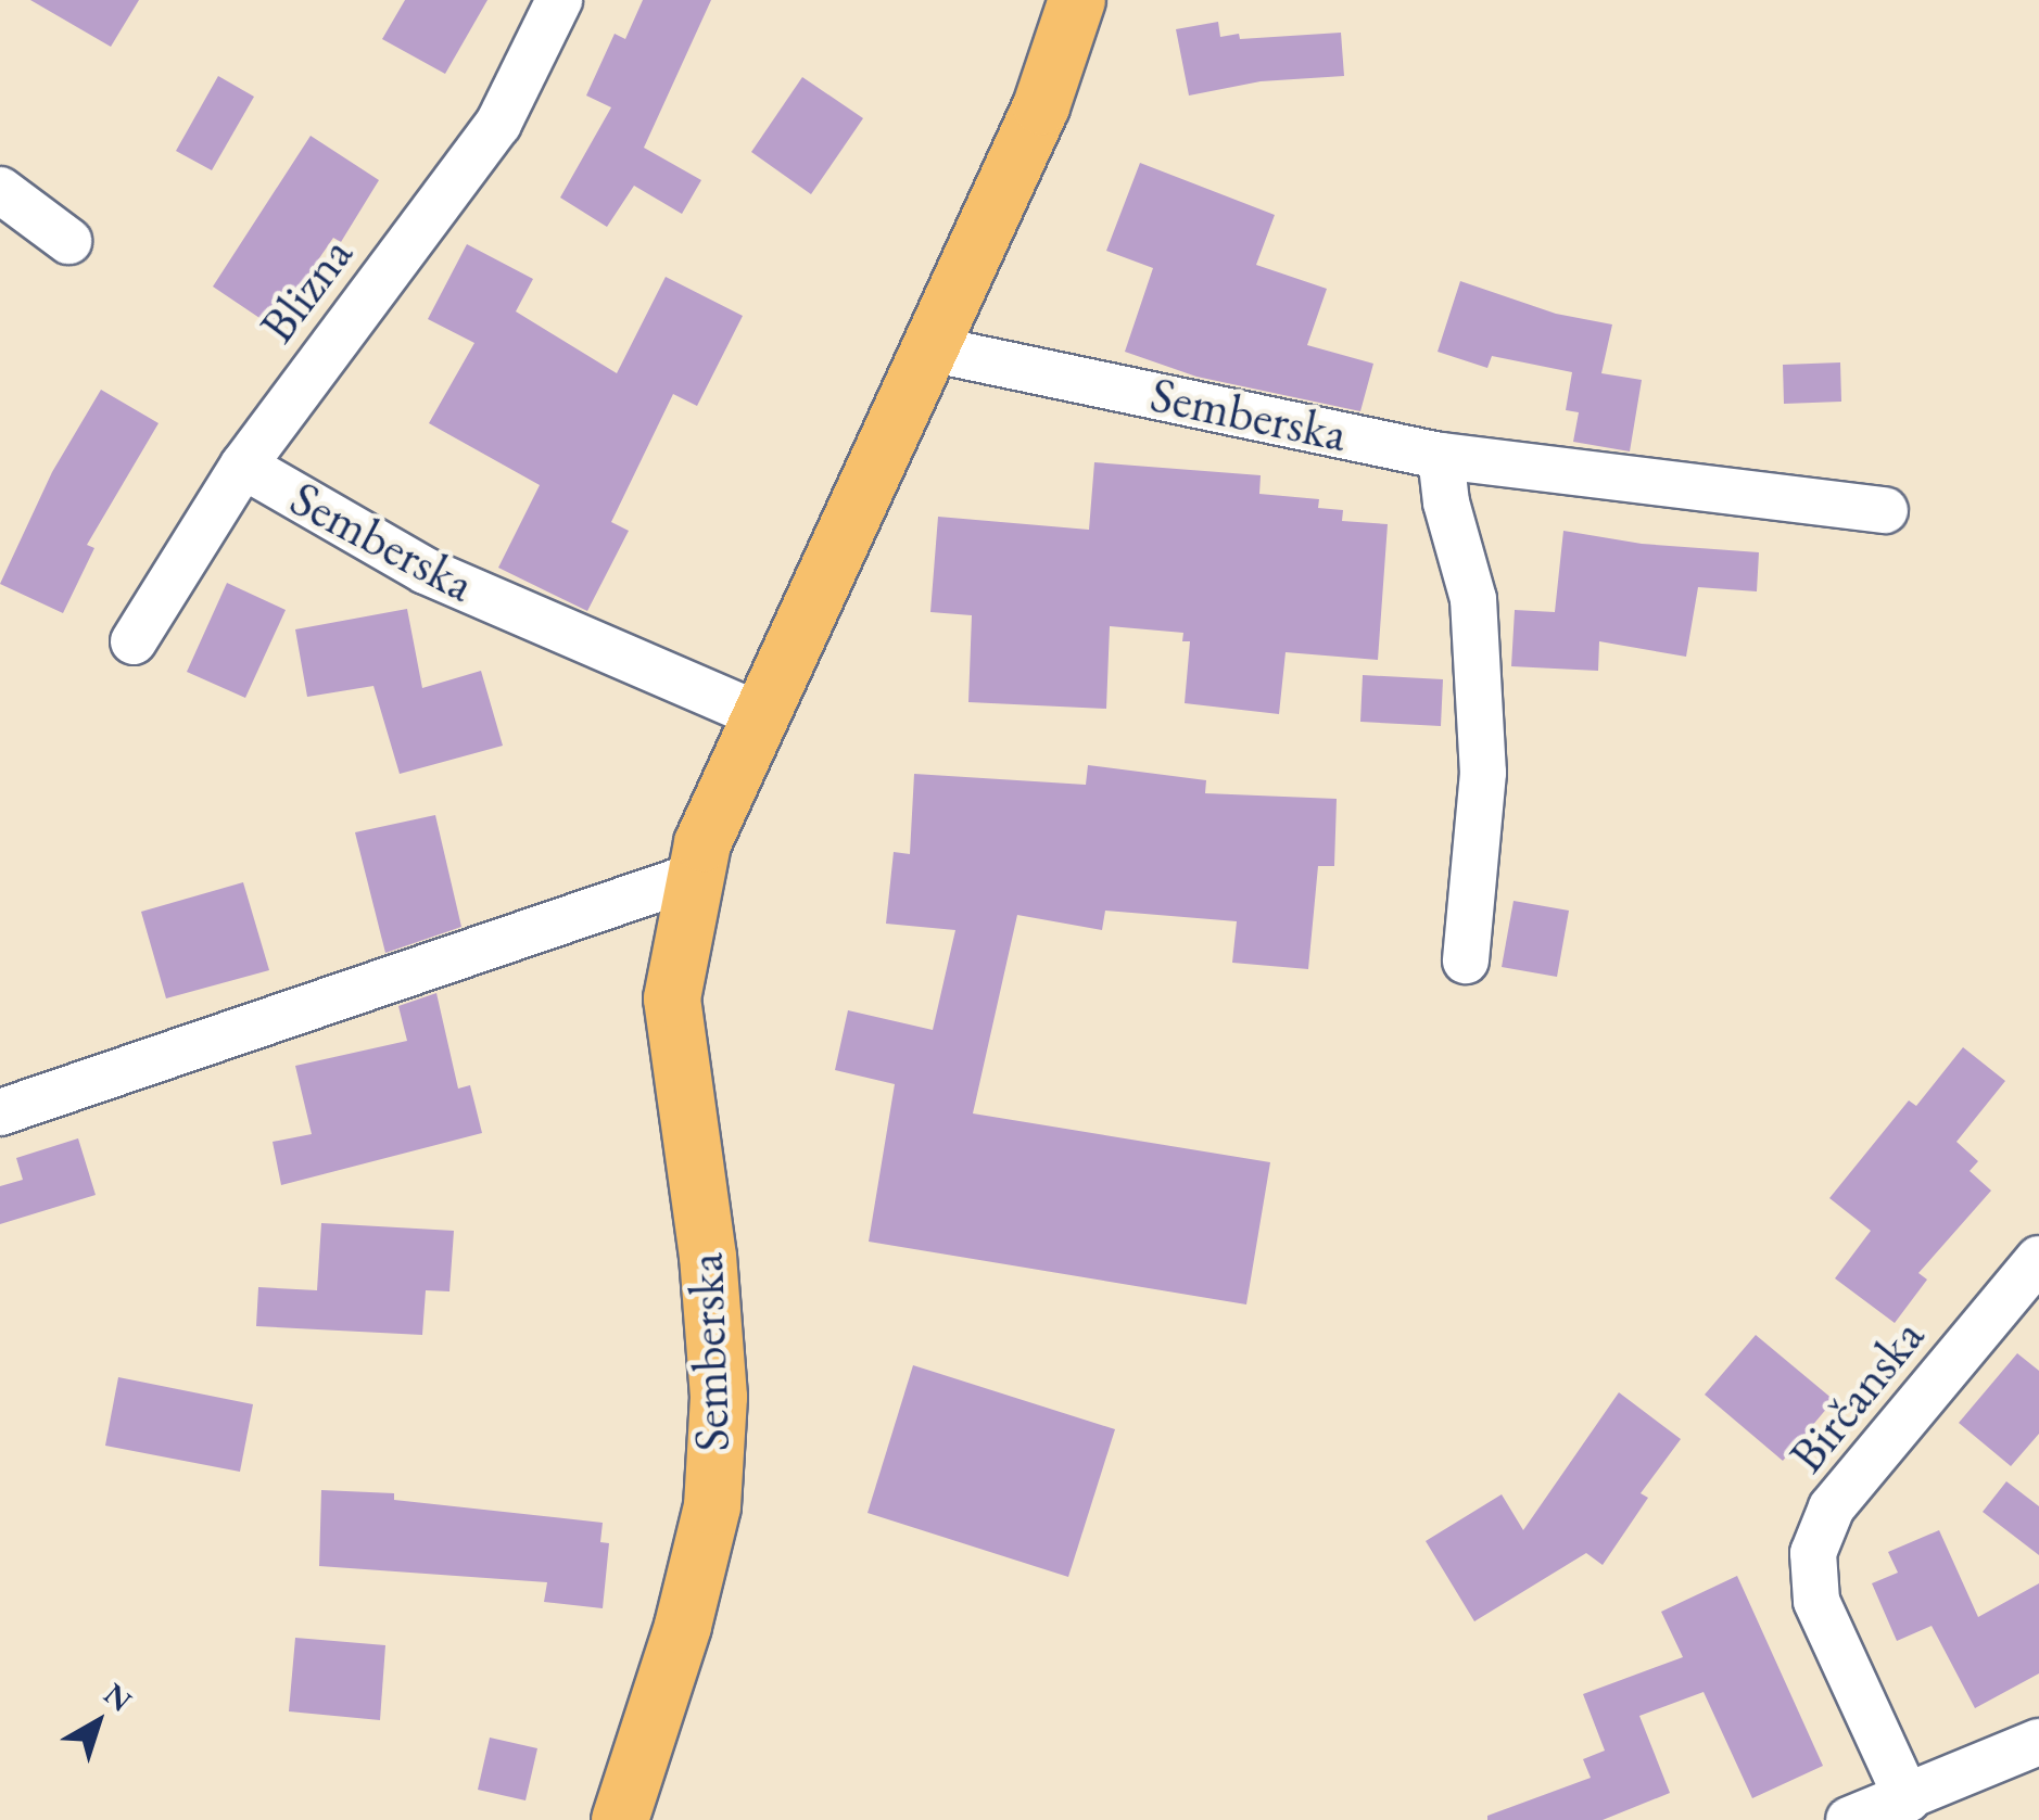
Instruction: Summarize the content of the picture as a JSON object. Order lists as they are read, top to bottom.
{
  "streets": {
    "main road": ["Semberska"],
    "street": ["Blizna", "Birčanska"]
  },
  "crossings": [
    ["Blizna", "Semberska"]
  ],
  "north": "top right"
}
